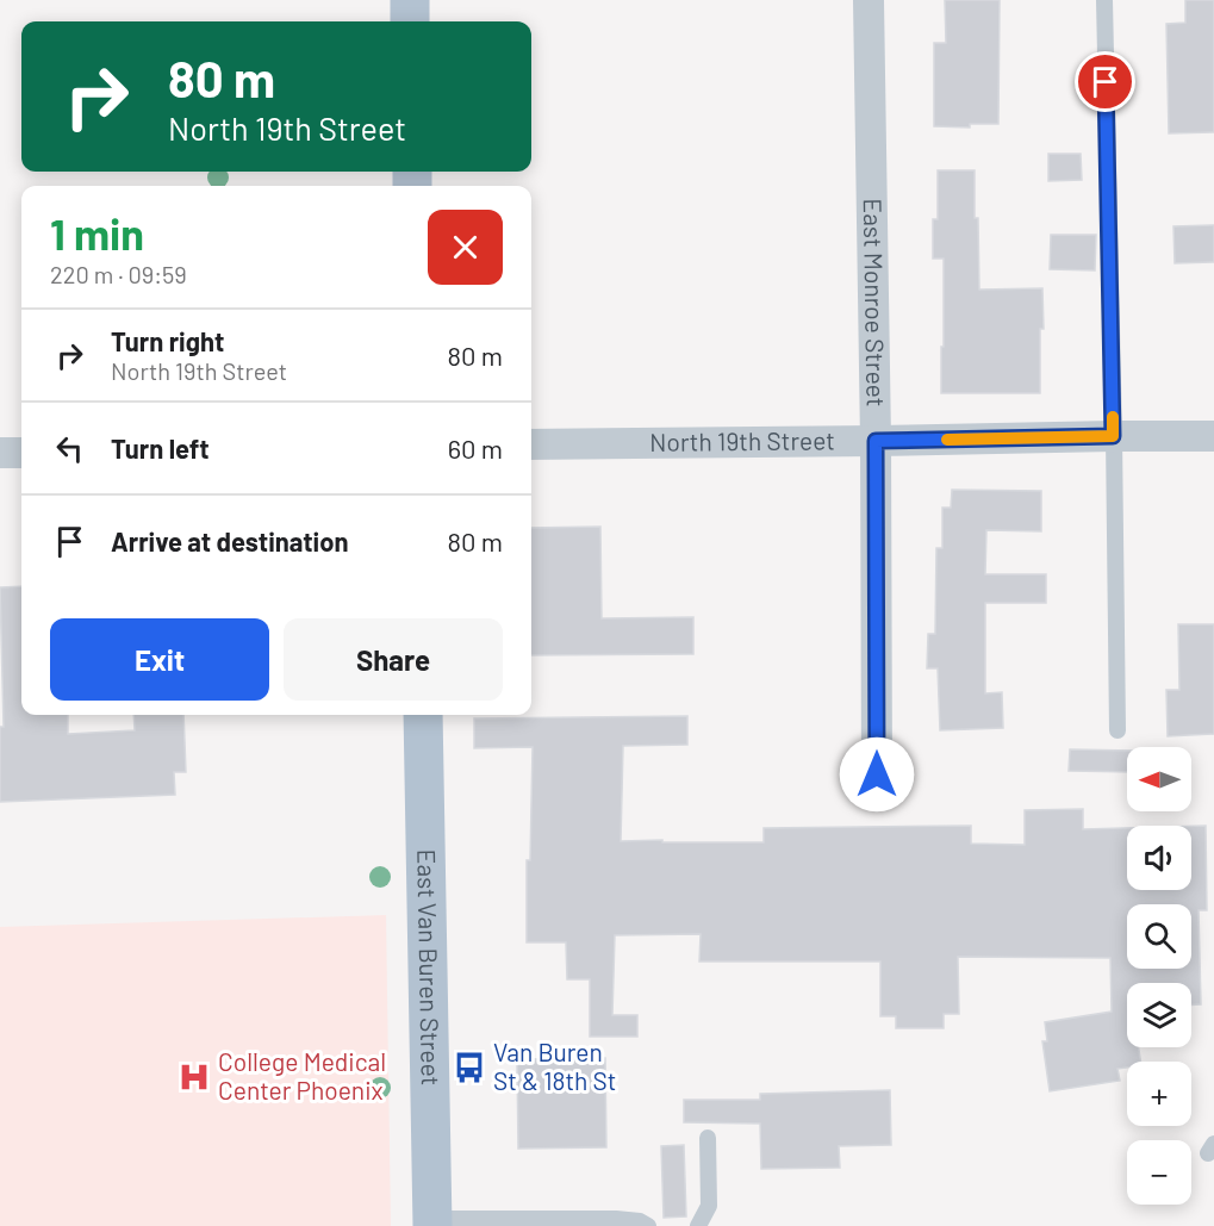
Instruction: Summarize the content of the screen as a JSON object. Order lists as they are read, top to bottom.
{
  "streets": {
    "main road": ["East Van Buren Street"],
    "street": ["East Monroe Street", "North 19th Street"]
  },
  "crossings": [
    ["East Monroe Street", "North 19th Street"]
  ],
  "places": {
    "bus stop": ["Van Buren St & 18th St"],
    "hospital": ["College Medical Center Phoenix"]
  },
  "north": "left",
  "page": {
    "turn": ["80 m", "North 19th Street"],
    "heading": ["1 min", "220 m · 09:59"],
    "list": [
      {
        "name": "Turn right",
        "note": "North 19th Street",
        "value": "80 m"
      },
      {
        "name": "Turn left",
        "value": "60 m"
      },
      {
        "name": "Arrive at destination",
        "value": "80 m"
      }
    ],
    "buttons": ["Exit", "Share"],
    "map_buttons": ["+", "−"]
  }
}
